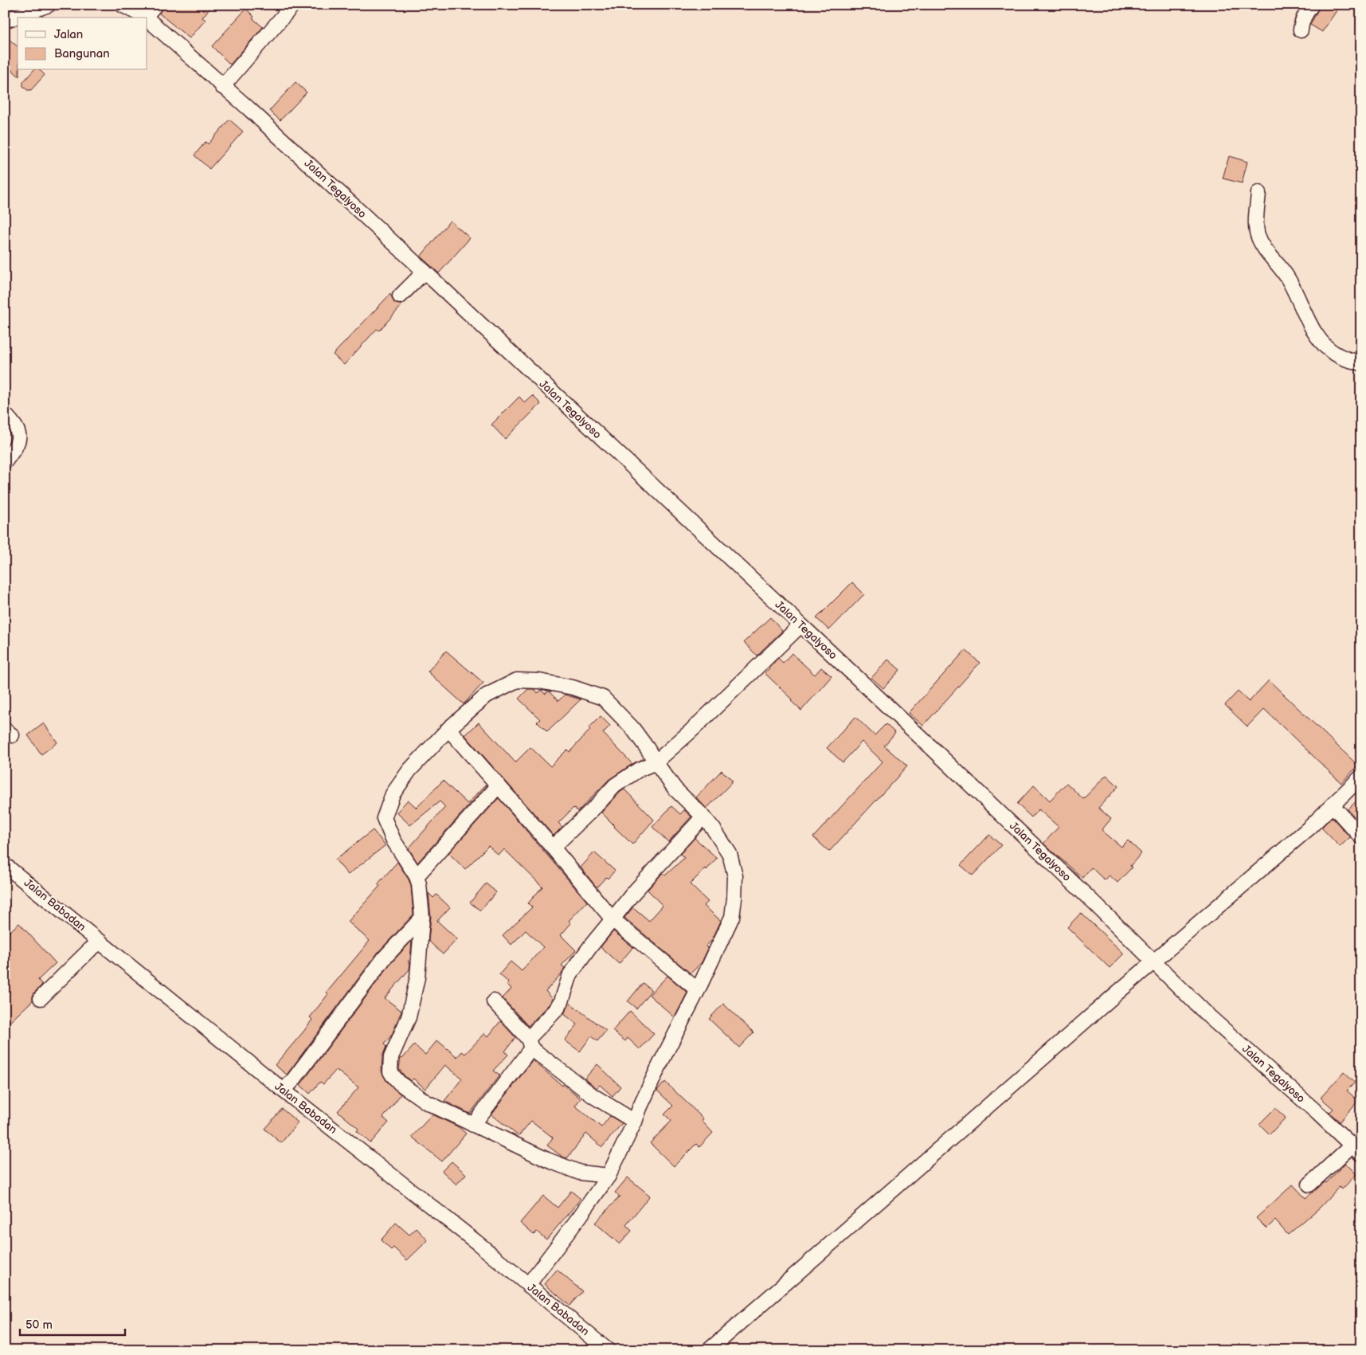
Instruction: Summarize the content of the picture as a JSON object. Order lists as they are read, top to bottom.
{
  "streets": {
    "street": ["Jalan Tegalyoso", "Jalan Babadan"]
  },
  "legend": ["Jalan", "Bangunan"],
  "scale_bar": "50 m"
}
